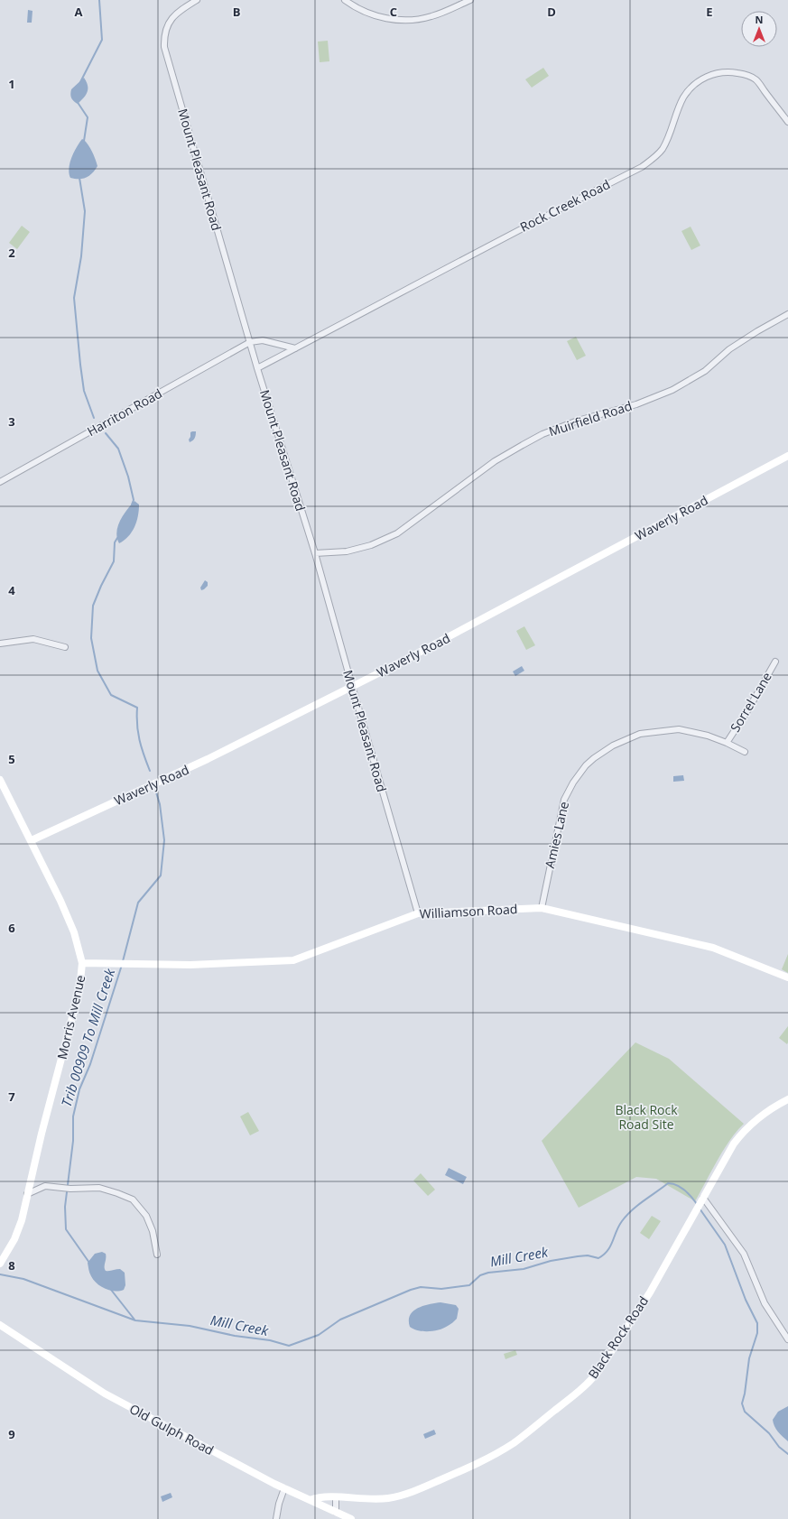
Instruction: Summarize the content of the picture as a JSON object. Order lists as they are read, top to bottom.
{
  "streets": {
    "street": [
      "Mount Pleasant Road",
      "Rock Creek Road",
      "Harriton Road",
      "Muirfield Road",
      "Waverly Road",
      "Sorrel Lane",
      "Amies Lane",
      "Williamson Road",
      "Morris Avenue",
      "Black Rock Road",
      "Old Gulph Road"
    ]
  },
  "crossings": [
    ["Mount Pleasant Road", "Rock Creek Road"],
    ["Mount Pleasant Road", "Harriton Road"],
    ["Mount Pleasant Road", "Muirfield Road"],
    ["Mount Pleasant Road", "Waverly Road"],
    ["Mount Pleasant Road", "Williamson Road"],
    ["Waverly Road", "Morris Avenue"],
    ["Sorrel Lane", "Amies Lane"],
    ["Amies Lane", "Williamson Road"],
    ["Williamson Road", "Morris Avenue"],
    ["Black Rock Road", "Old Gulph Road"]
  ],
  "water": ["Trib 00909 To Mill Creek", "Mill Creek"],
  "parks": ["Black Rock Road Site"],
  "north": "top",
  "grid": {
    "columns": [
      "A",
      "B",
      "C",
      "D",
      "E"
    ],
    "rows": [
      "1",
      "2",
      "3",
      "4",
      "5",
      "6",
      "7",
      "8",
      "9"
    ]
  }
}
